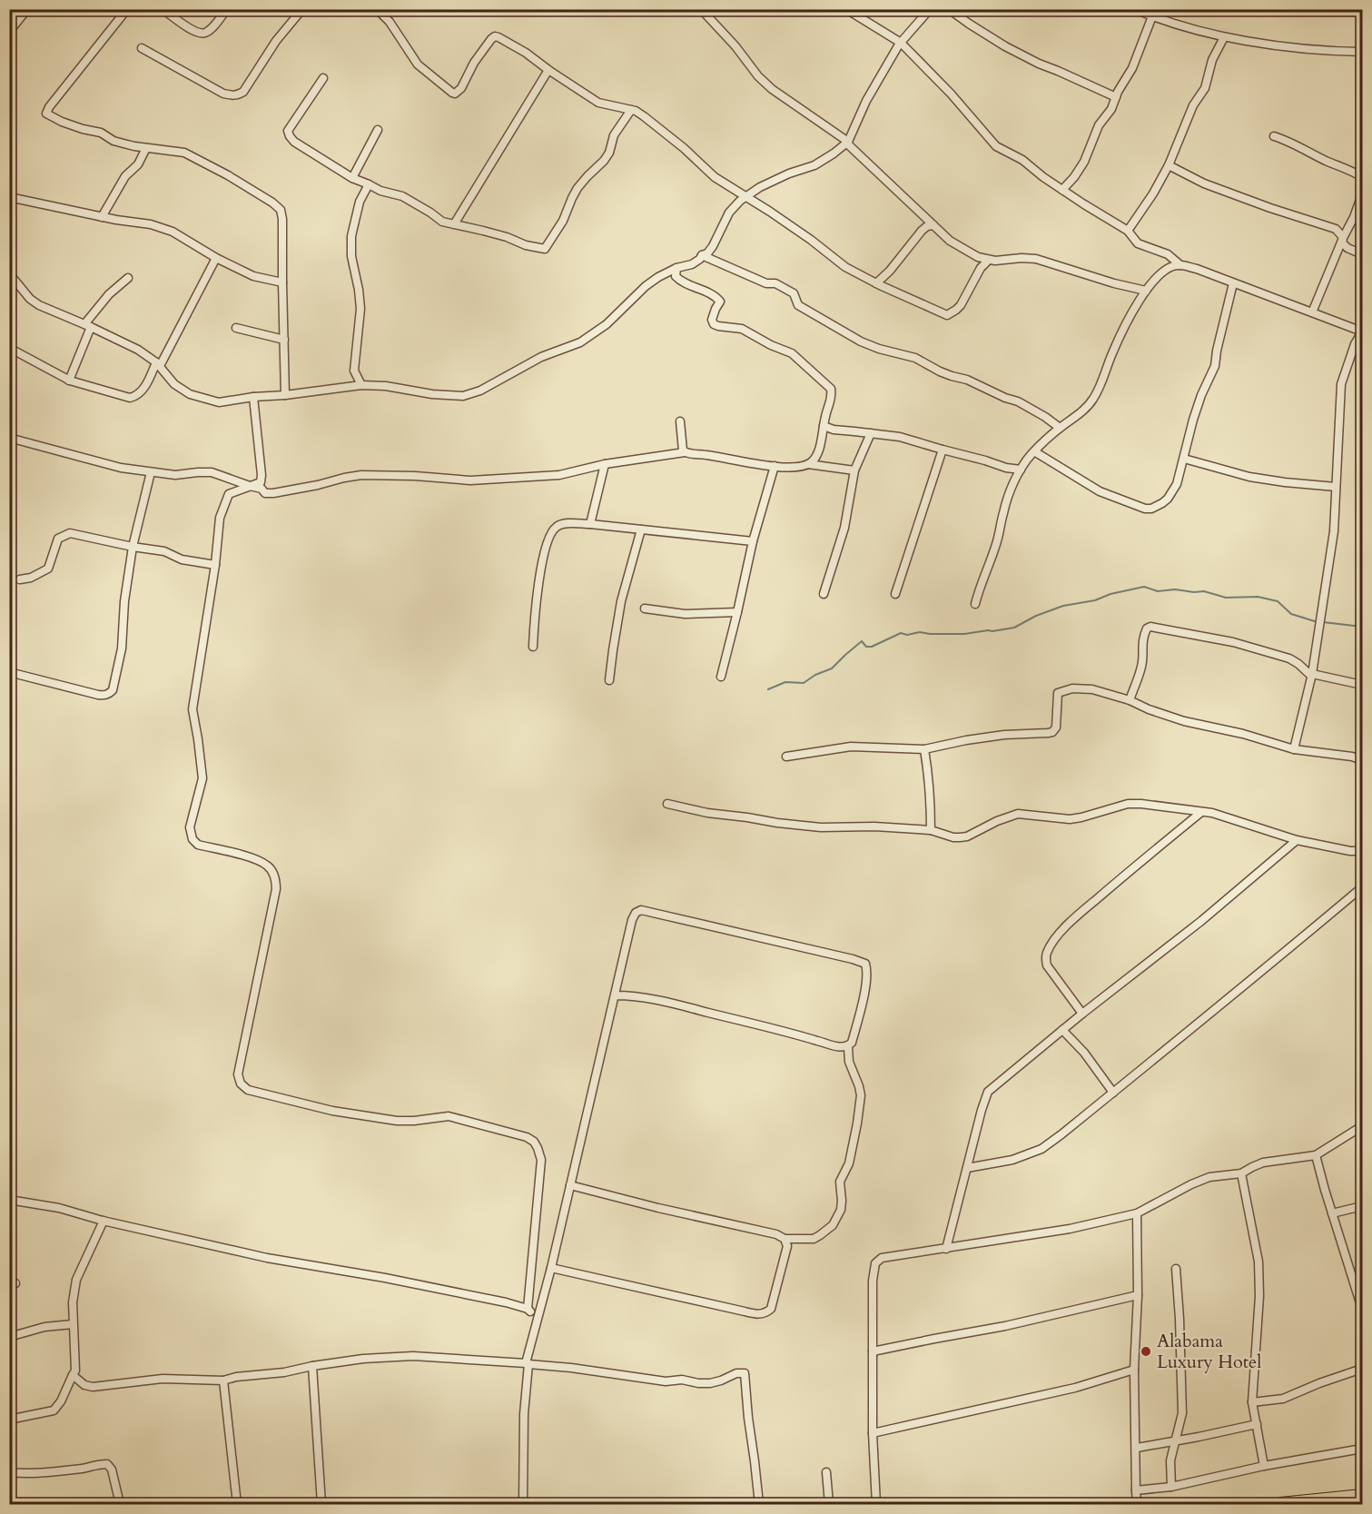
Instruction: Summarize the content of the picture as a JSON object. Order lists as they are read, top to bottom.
{
  "places": ["Alabama Luxury Hotel"]
}
